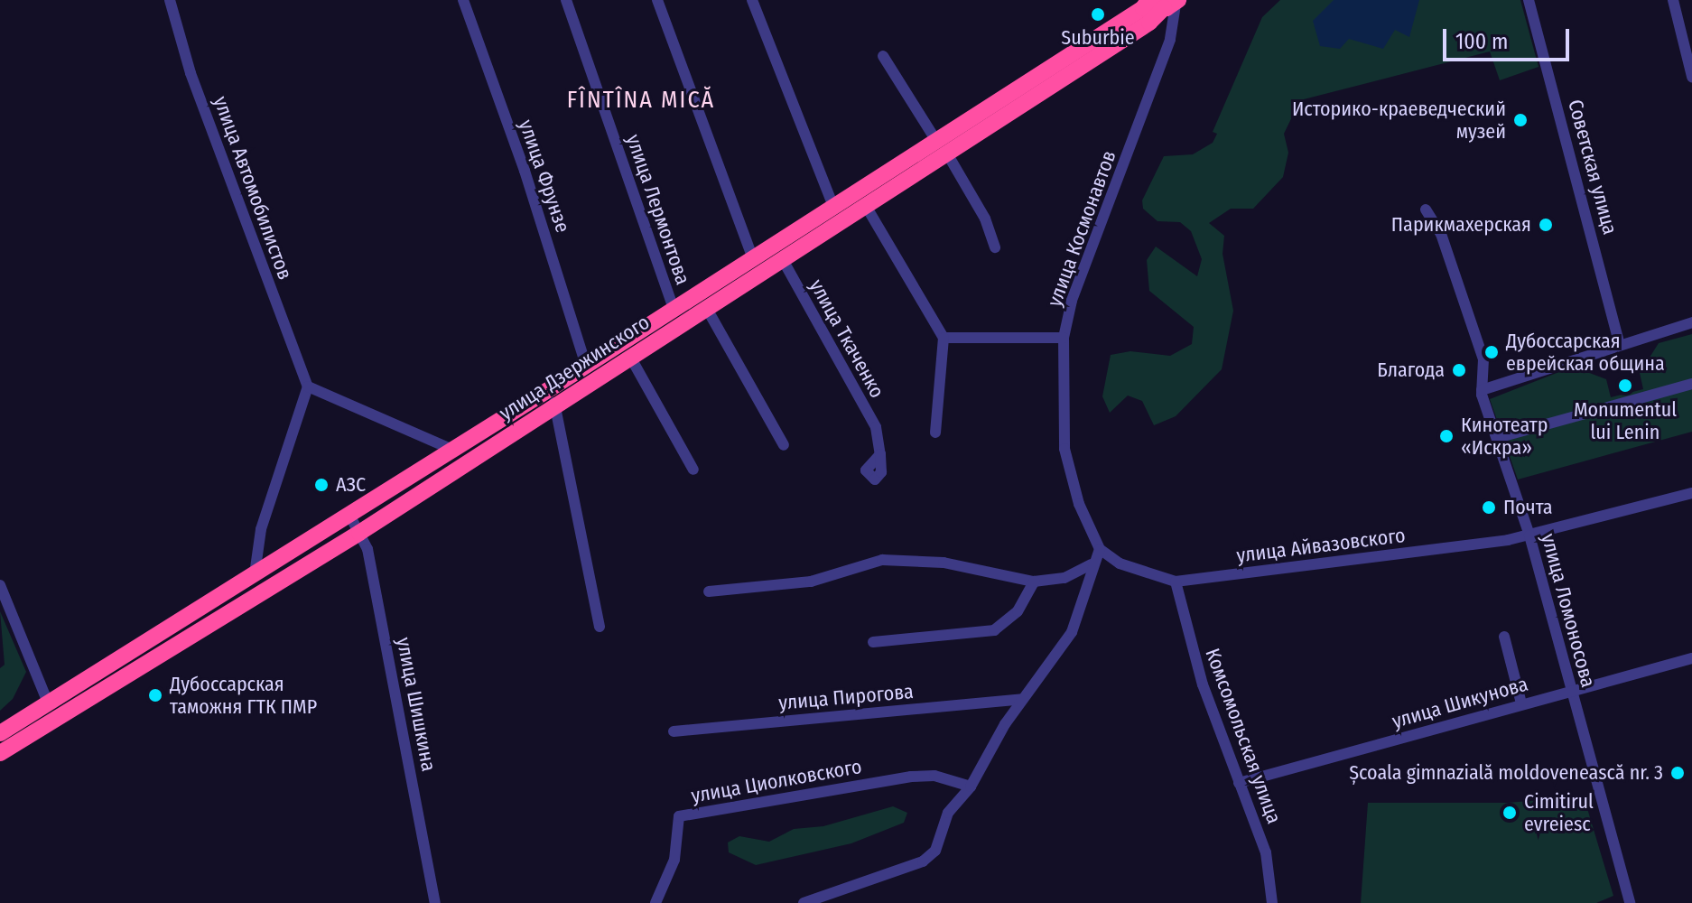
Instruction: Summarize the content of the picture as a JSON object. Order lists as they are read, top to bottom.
{
  "streets": {
    "highway": ["улица Дзержинского"],
    "street": [
      "Советская улица",
      "улица Фрунзе",
      "улица Автомобилистов",
      "улица Лермонтова",
      "улица Космонавтов",
      "улица Ткаченко",
      "улица Айвазовского",
      "улица Ломоносова",
      "улица Пирогова",
      "улица Шикунова",
      "улица Шишкина",
      "Комсомольская улица",
      "улица Циолковского"
    ]
  },
  "crossings": [
    ["улица Фрунзе", "улица Дзержинского"],
    ["улица Лермонтова", "улица Дзержинского"],
    ["улица Космонавтов", "улица Дзержинского"],
    ["улица Космонавтов", "улица Айвазовского"],
    ["улица Ткаченко", "улица Дзержинского"],
    ["улица Дзержинского", "улица Шишкина"],
    ["улица Айвазовского", "улица Ломоносова"],
    ["улица Айвазовского", "Комсомольская улица"],
    ["улица Ломоносова", "улица Шикунова"],
    ["улица Шикунова", "Комсомольская улица"]
  ],
  "districts": ["FÎNTÎNA MICĂ"],
  "places": [
    "Suburbie",
    "Историко-краеведческий музей",
    "Парикмахерская",
    "Дубоссарская еврейская община",
    "Благода",
    "Monumentul lui Lenin",
    "Кинотеатр «Искра»",
    "АЗС",
    "Почта",
    "Дубоссарская таможня ГТК ПМР",
    "Școala gimnazială moldovenească nr. 3",
    "Cimitirul evreiesc"
  ],
  "scale_bar": "100 m"
}
